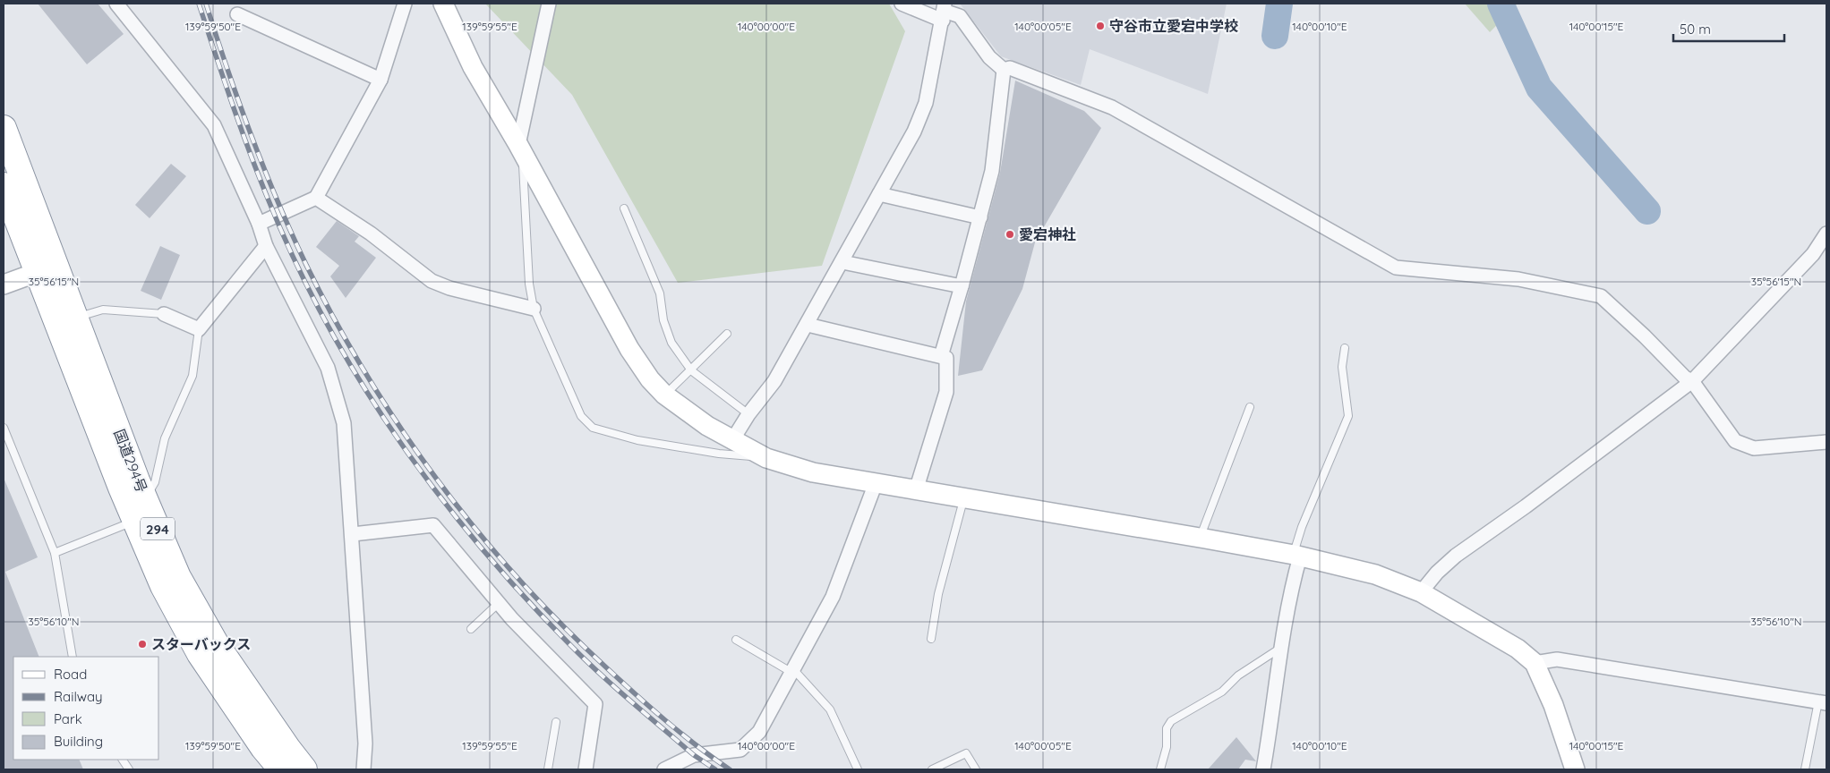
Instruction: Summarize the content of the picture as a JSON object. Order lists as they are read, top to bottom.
{
  "streets": {
    "highway": ["国道294号", "294"]
  },
  "places": ["守谷市立愛宕中学校", "愛宕神社", "スターバックス"],
  "legend": [
    "Road",
    "Railway",
    "Park",
    "Building"
  ],
  "scale_bar": "50 m",
  "coordinates": [
    "139°59'50\"E",
    "139°59'55\"E",
    "140°00'00\"E",
    "140°00'05\"E",
    "140°00'10\"E",
    "140°00'15\"E",
    "35°56'15\"N",
    "35°56'10\"N"
  ]
}
